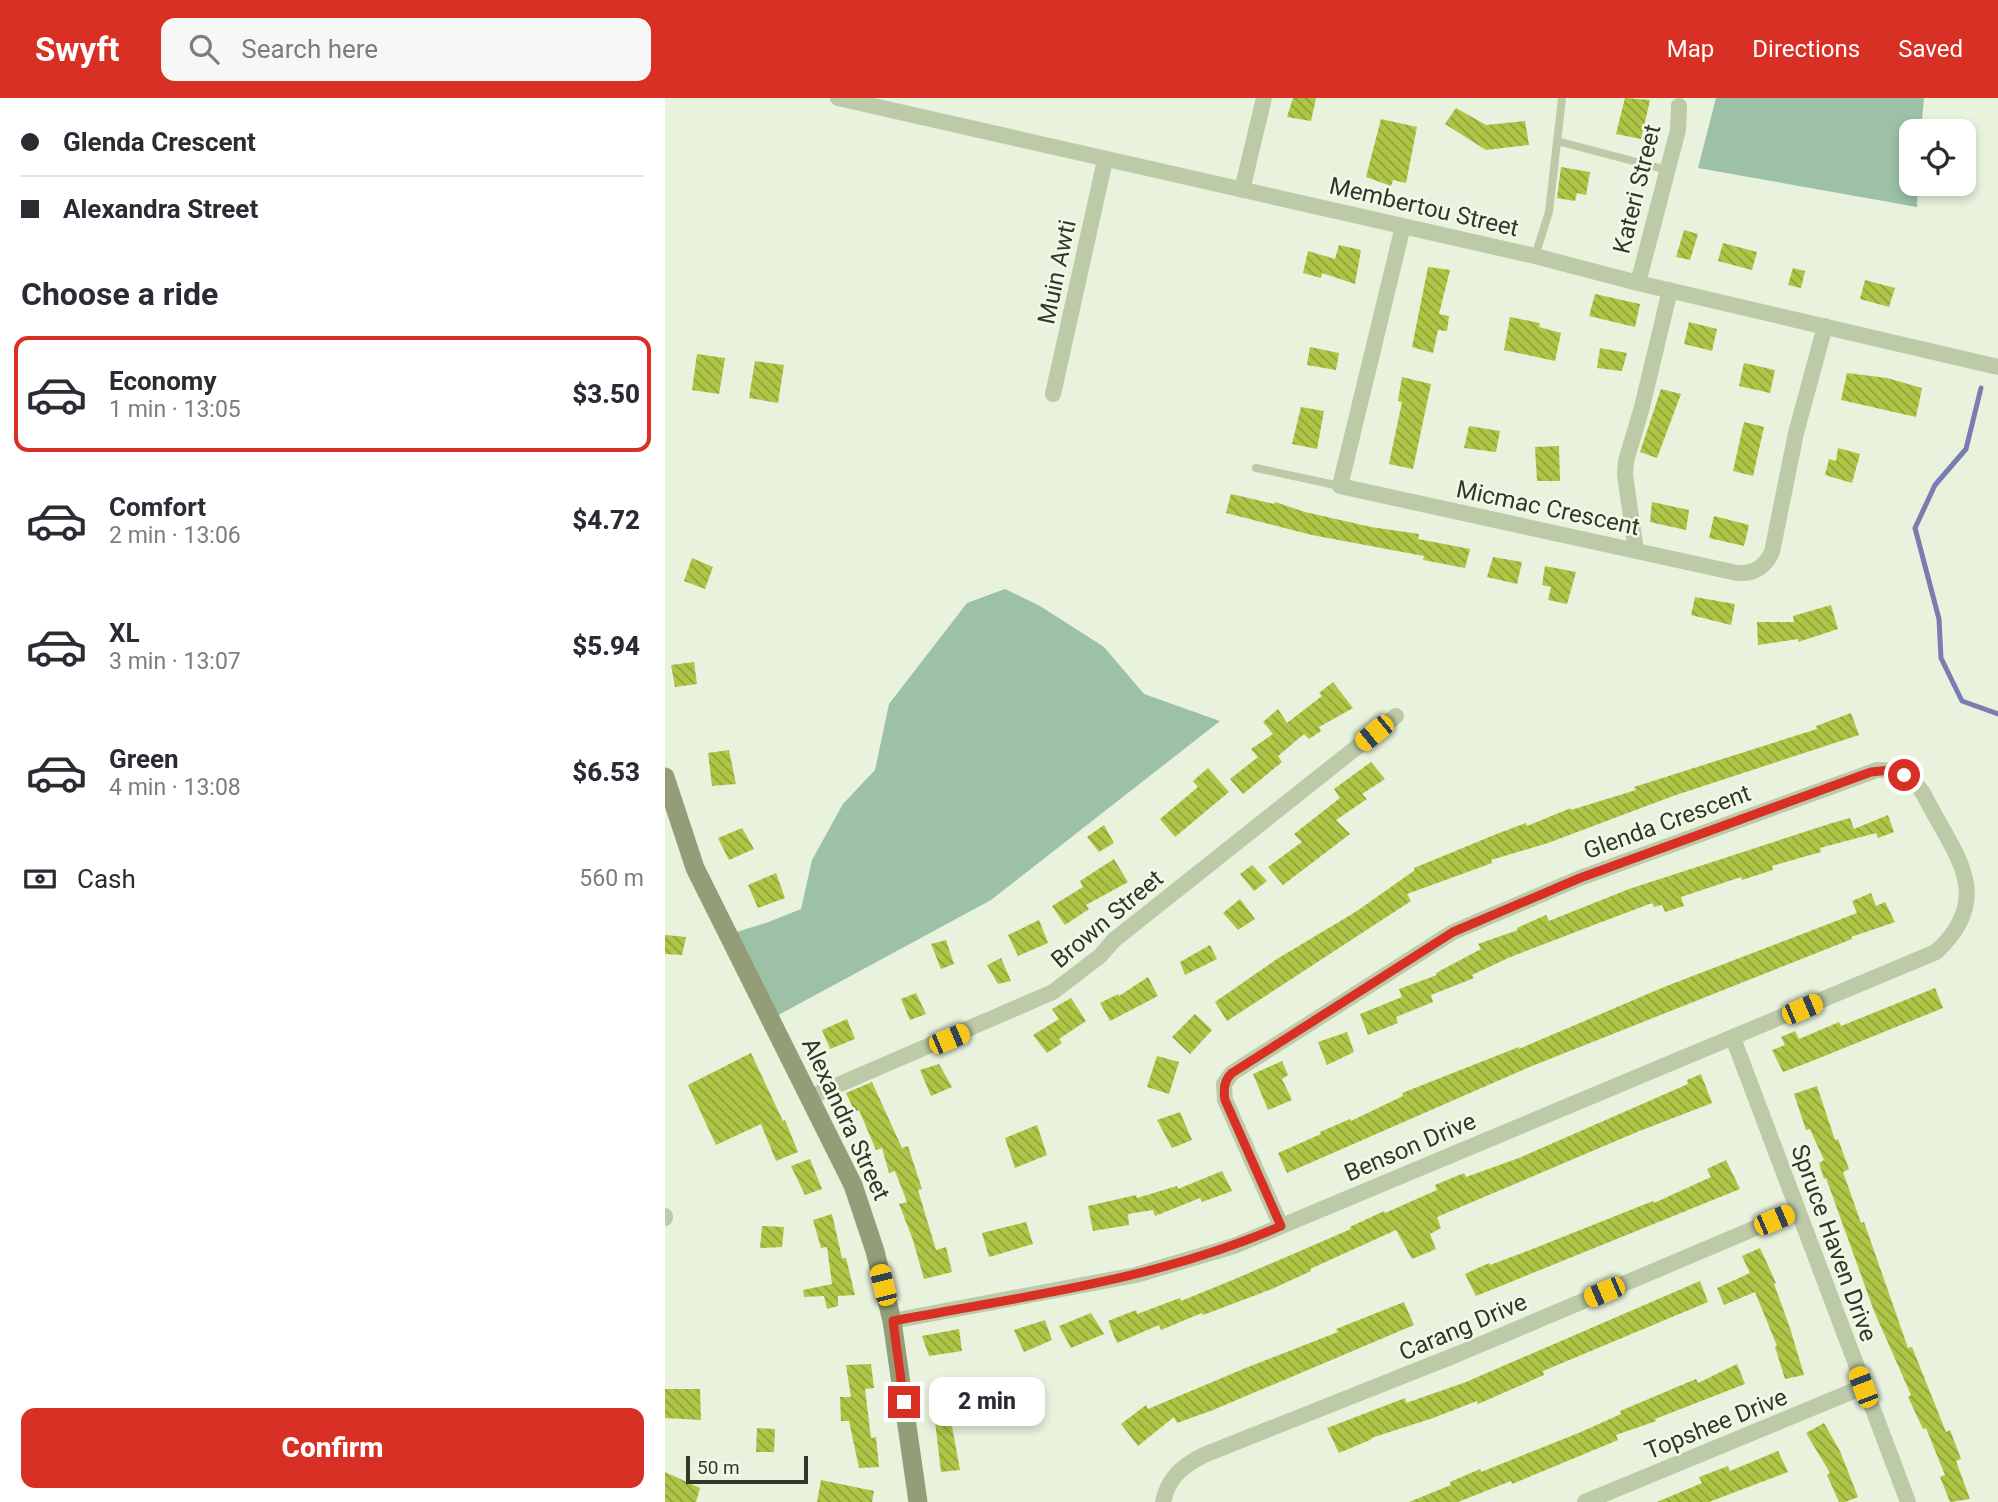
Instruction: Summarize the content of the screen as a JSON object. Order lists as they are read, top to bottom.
{
  "streets": {
    "main road": ["Alexandra Street"],
    "street": [
      "Kateri Street",
      "Membertou Street",
      "Muin Awti",
      "Micmac Crescent",
      "Glenda Crescent",
      "Brown Street",
      "Benson Drive",
      "Spruce Haven Drive",
      "Carang Drive",
      "Topshee Drive"
    ]
  },
  "crossings": [
    ["Kateri Street", "Membertou Street"],
    ["Membertou Street", "Muin Awti"],
    ["Membertou Street", "Micmac Crescent"],
    ["Glenda Crescent", "Benson Drive"],
    ["Brown Street", "Alexandra Street"],
    ["Alexandra Street", "Benson Drive"],
    ["Benson Drive", "Spruce Haven Drive"],
    ["Spruce Haven Drive", "Carang Drive"],
    ["Spruce Haven Drive", "Topshee Drive"]
  ],
  "scale_bar": "50 m",
  "page": {
    "header": "Swyft",
    "search": "Search here",
    "nav": ["Map", "Directions", "Saved"],
    "banner": ["Glenda Crescent", "Alexandra Street"],
    "heading": "Choose a ride",
    "list": [
      {
        "name": "Economy",
        "note": "1 min · 13:05",
        "value": "$3.50"
      },
      {
        "name": "Comfort",
        "note": "2 min · 13:06",
        "value": "$4.72"
      },
      {
        "name": "XL",
        "note": "3 min · 13:07",
        "value": "$5.94"
      },
      {
        "name": "Green",
        "note": "4 min · 13:08",
        "value": "$6.53"
      }
    ],
    "pay": ["Cash", "560 m"],
    "bubble": "2 min",
    "buttons": "Confirm",
    "scale": "50 m"
  }
}
